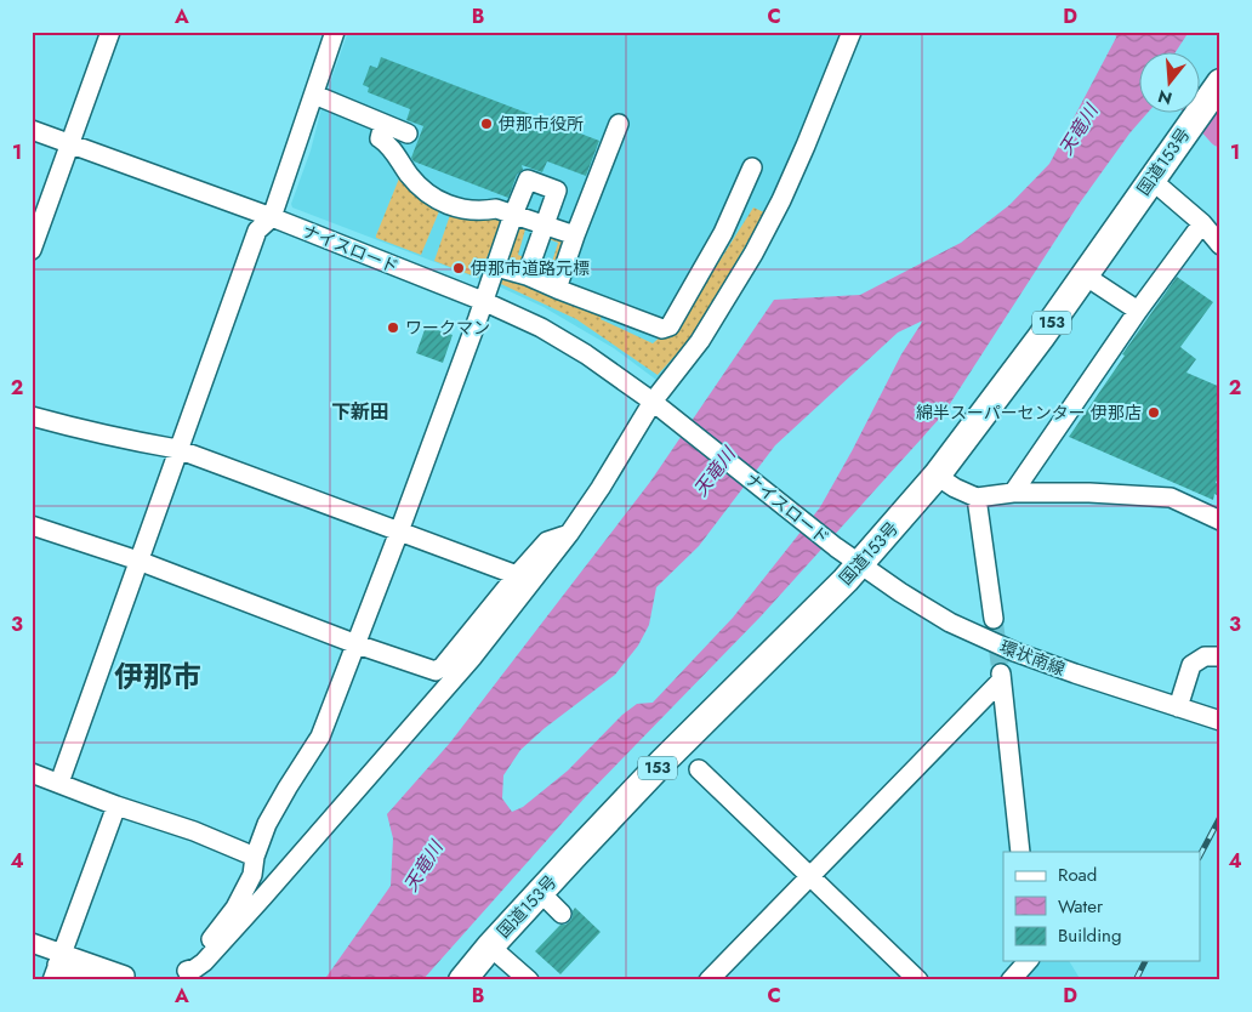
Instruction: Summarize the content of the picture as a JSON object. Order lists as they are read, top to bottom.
{
  "streets": {
    "highway": ["国道153号", "153"],
    "street": ["ナイスロード", "環状南線"]
  },
  "crossings": [
    ["国道153号", "ナイスロード"],
    ["国道153号", "環状南線"],
    ["ナイスロード", "環状南線"]
  ],
  "districts": ["下新田", "伊那市"],
  "water": ["天竜川"],
  "places": [
    "伊那市役所",
    "伊那市道路元標",
    "ワークマン",
    "綿半スーパーセンター 伊那店"
  ],
  "legend": ["Road", "Water", "Building"],
  "north": "bottom",
  "grid": {
    "columns": [
      "A",
      "B",
      "C",
      "D"
    ],
    "rows": [
      "1",
      "2",
      "3",
      "4"
    ]
  }
}
